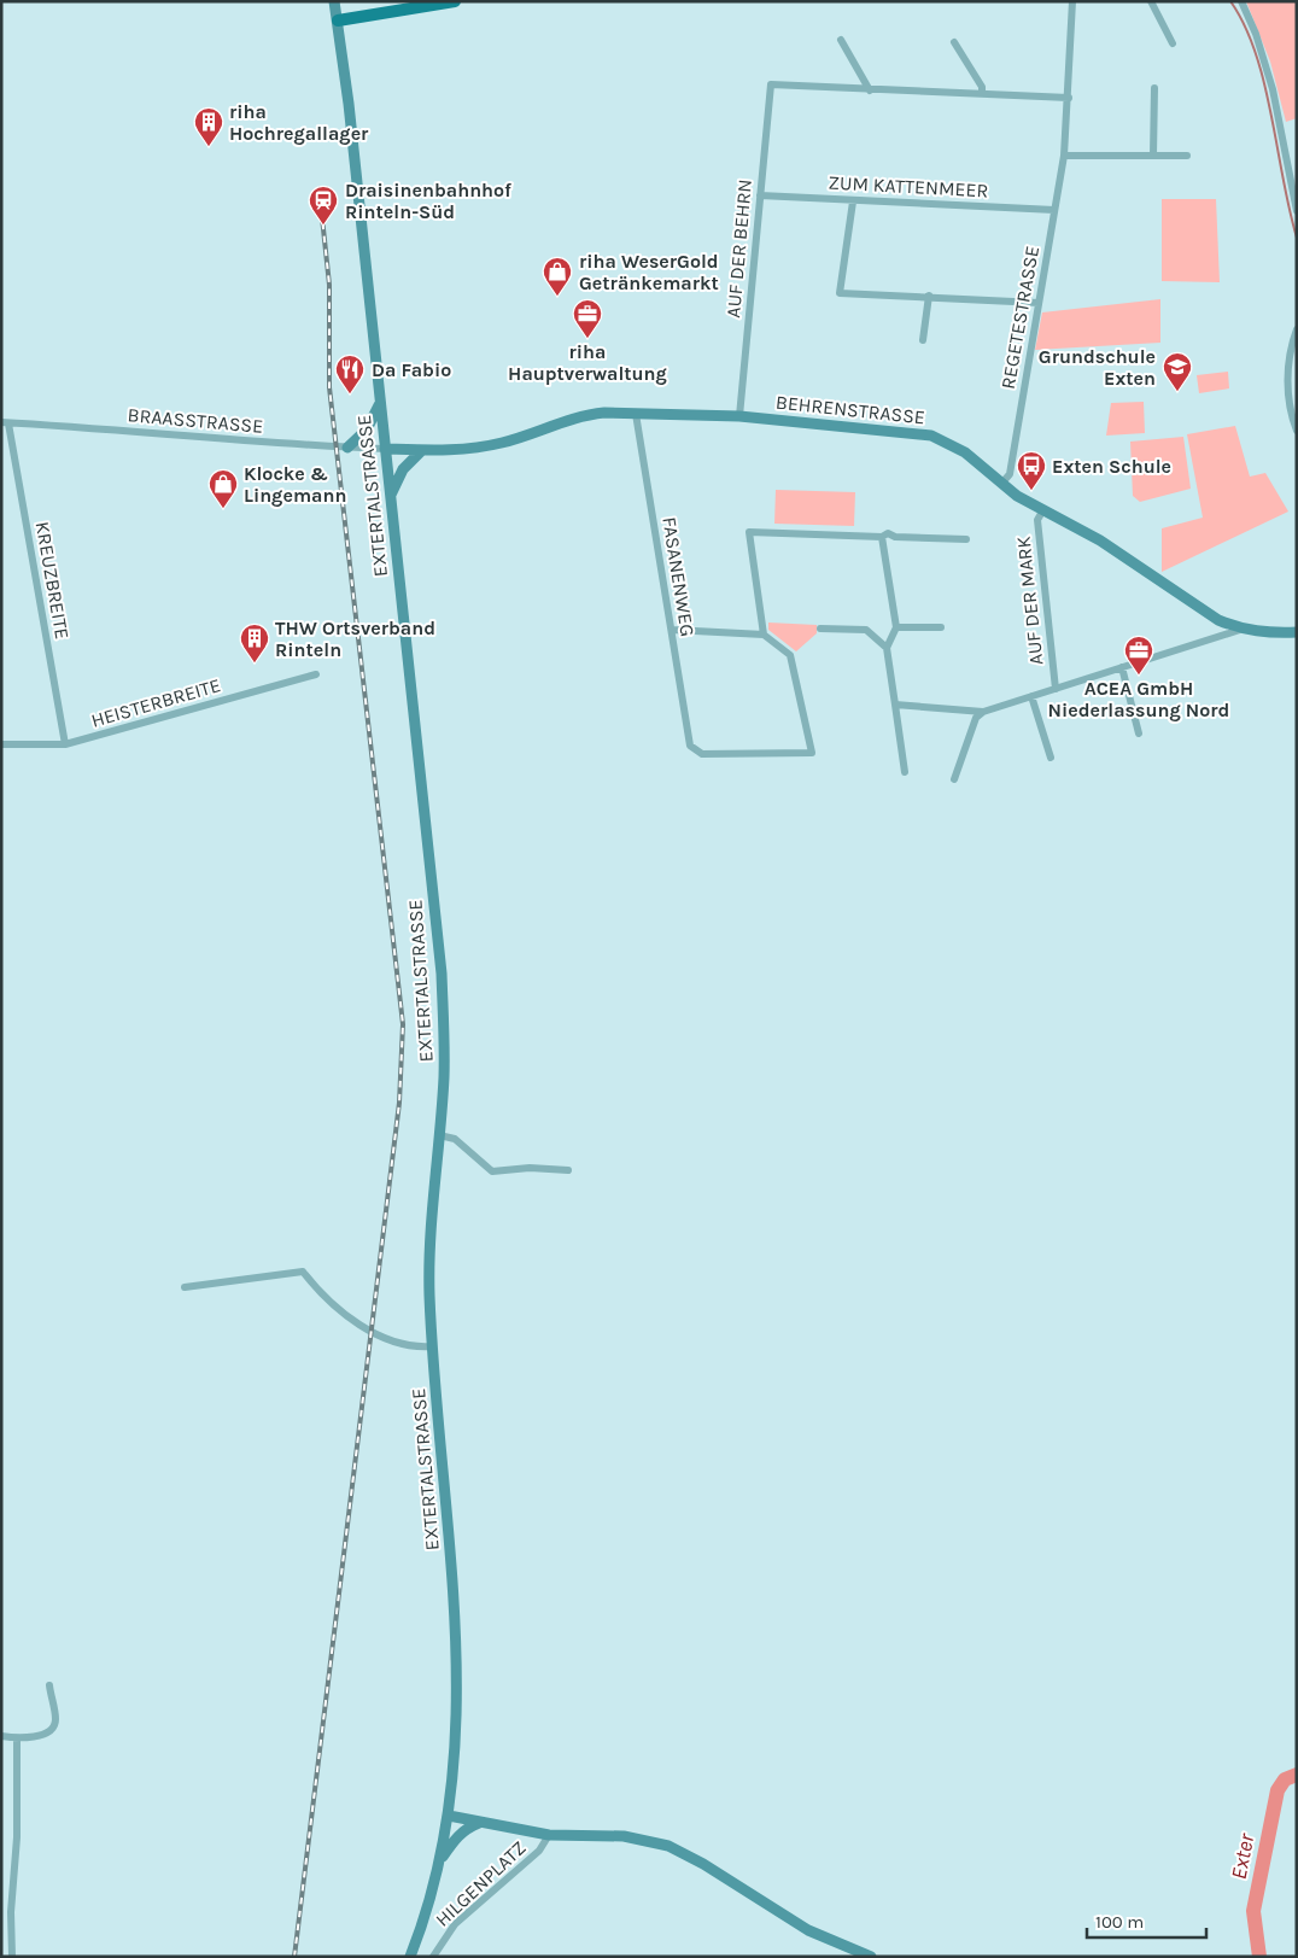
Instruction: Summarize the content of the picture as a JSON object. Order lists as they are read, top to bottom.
{
  "streets": {
    "main road": ["BEHRENSTRASSE", "EXTERTALSTRASSE"],
    "street": [
      "ZUM KATTENMEER",
      "AUF DER BEHRN",
      "REGETESTRASSE",
      "BRAASSTRASSE",
      "FASANENWEG",
      "KREUZBREITE",
      "AUF DER MARK",
      "HEISTERBREITE",
      "HILGENPLATZ"
    ]
  },
  "crossings": [
    ["ZUM KATTENMEER", "AUF DER BEHRN"],
    ["ZUM KATTENMEER", "REGETESTRASSE"],
    ["AUF DER BEHRN", "BEHRENSTRASSE"],
    ["REGETESTRASSE", "BEHRENSTRASSE"],
    ["BEHRENSTRASSE", "BRAASSTRASSE"],
    ["BEHRENSTRASSE", "EXTERTALSTRASSE"],
    ["BEHRENSTRASSE", "FASANENWEG"],
    ["BEHRENSTRASSE", "AUF DER MARK"],
    ["BRAASSTRASSE", "EXTERTALSTRASSE"],
    ["BRAASSTRASSE", "KREUZBREITE"],
    ["KREUZBREITE", "HEISTERBREITE"]
  ],
  "water": ["Exter"],
  "places": {
    "building": ["riha Hochregallager", "THW Ortsverband Rinteln"],
    "station": ["Draisinenbahnhof Rinteln-Süd"],
    "shop": ["riha WeserGold Getränkemarkt", "Klocke & Lingemann"],
    "office": ["riha Hauptverwaltung", "ACEA GmbH Niederlassung Nord"],
    "school or university": ["Grundschule Exten"],
    "restaurant": ["Da Fabio"],
    "bus stop": ["Exten Schule"]
  },
  "scale_bar": "100 m"
}
